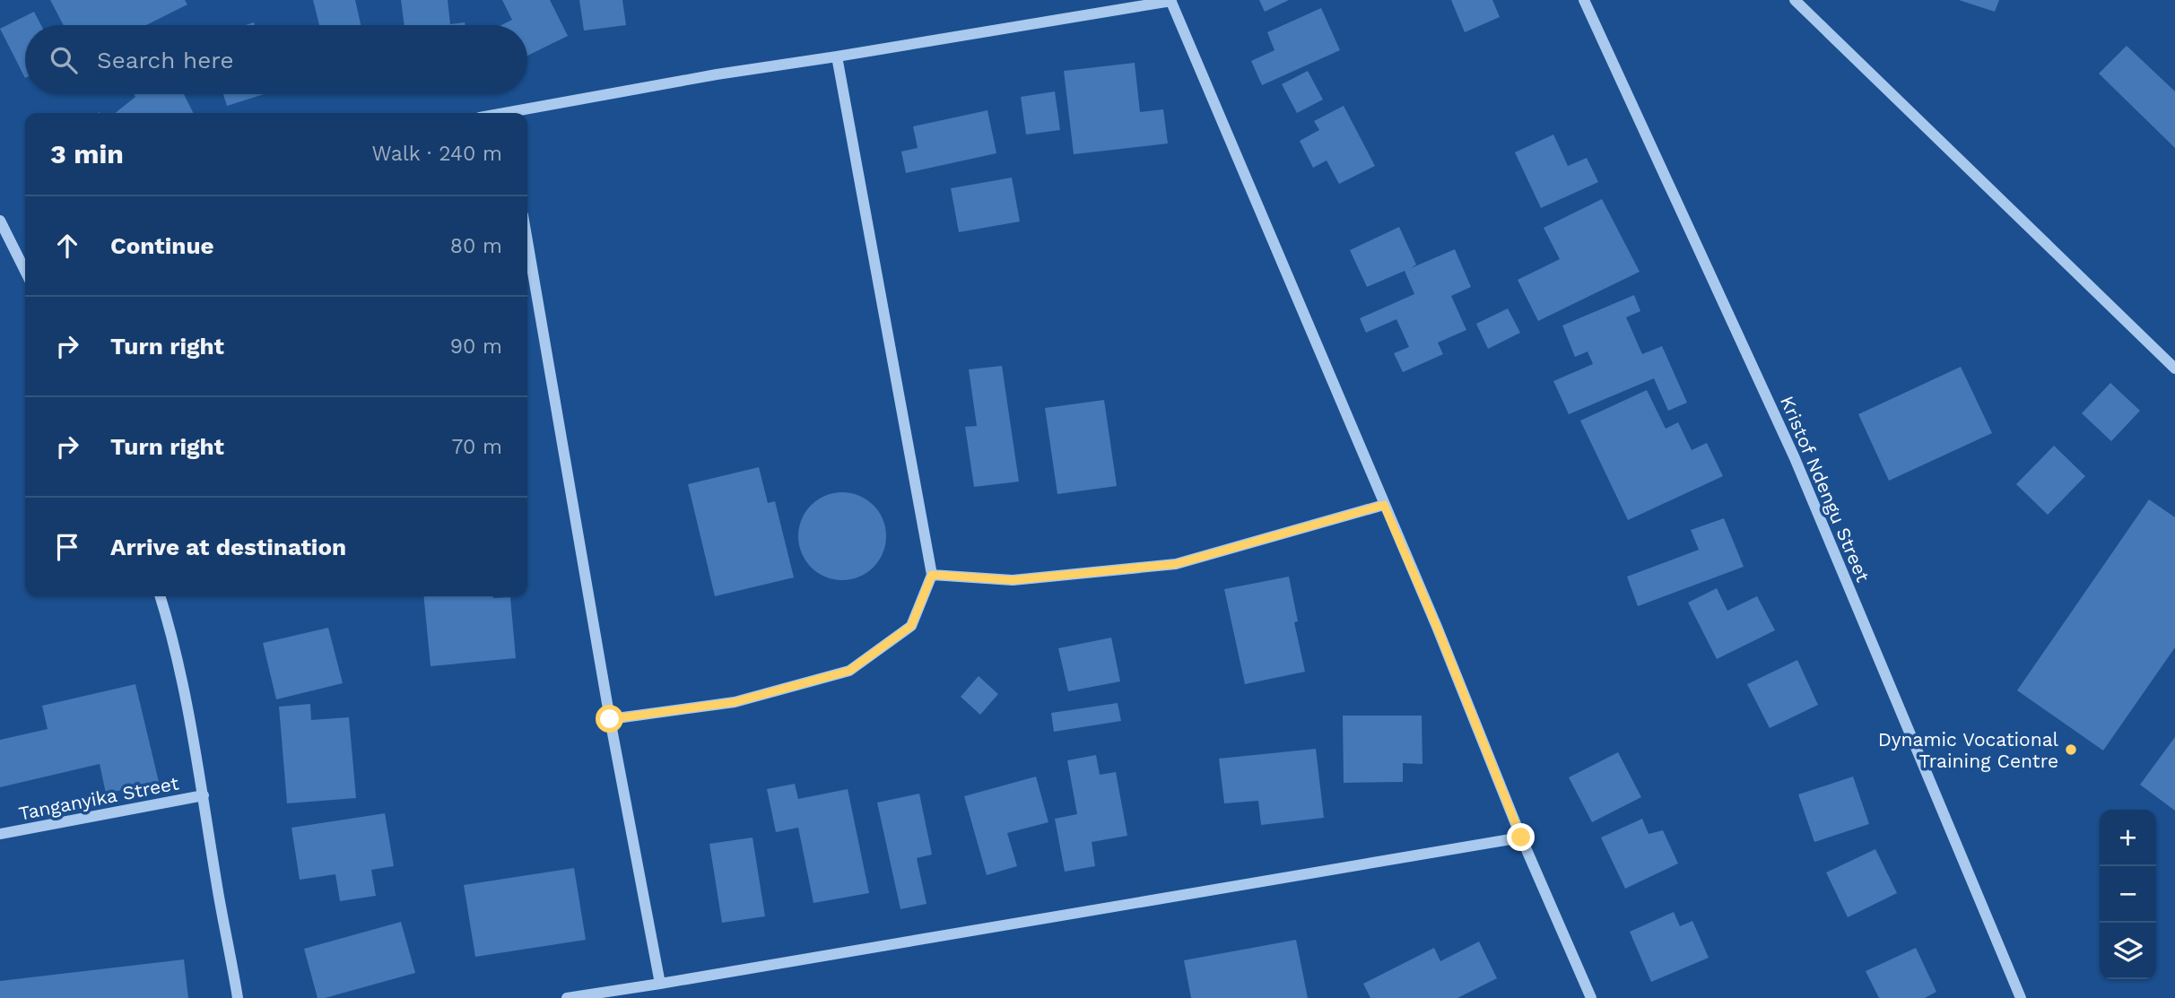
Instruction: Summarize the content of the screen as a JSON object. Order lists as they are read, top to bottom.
{
  "streets": {
    "street": ["Kristof Ndengu Street", "Tanganyika Street"]
  },
  "places": ["Dynamic Vocational Training Centre"],
  "page": {
    "search": "Search here",
    "heading": ["3 min", "Walk · 240 m"],
    "list": [
      ["Continue", "80 m"],
      ["Turn right", "90 m"],
      ["Turn right", "70 m"],
      "Arrive at destination"
    ],
    "map_buttons": ["+", "−"]
  }
}
